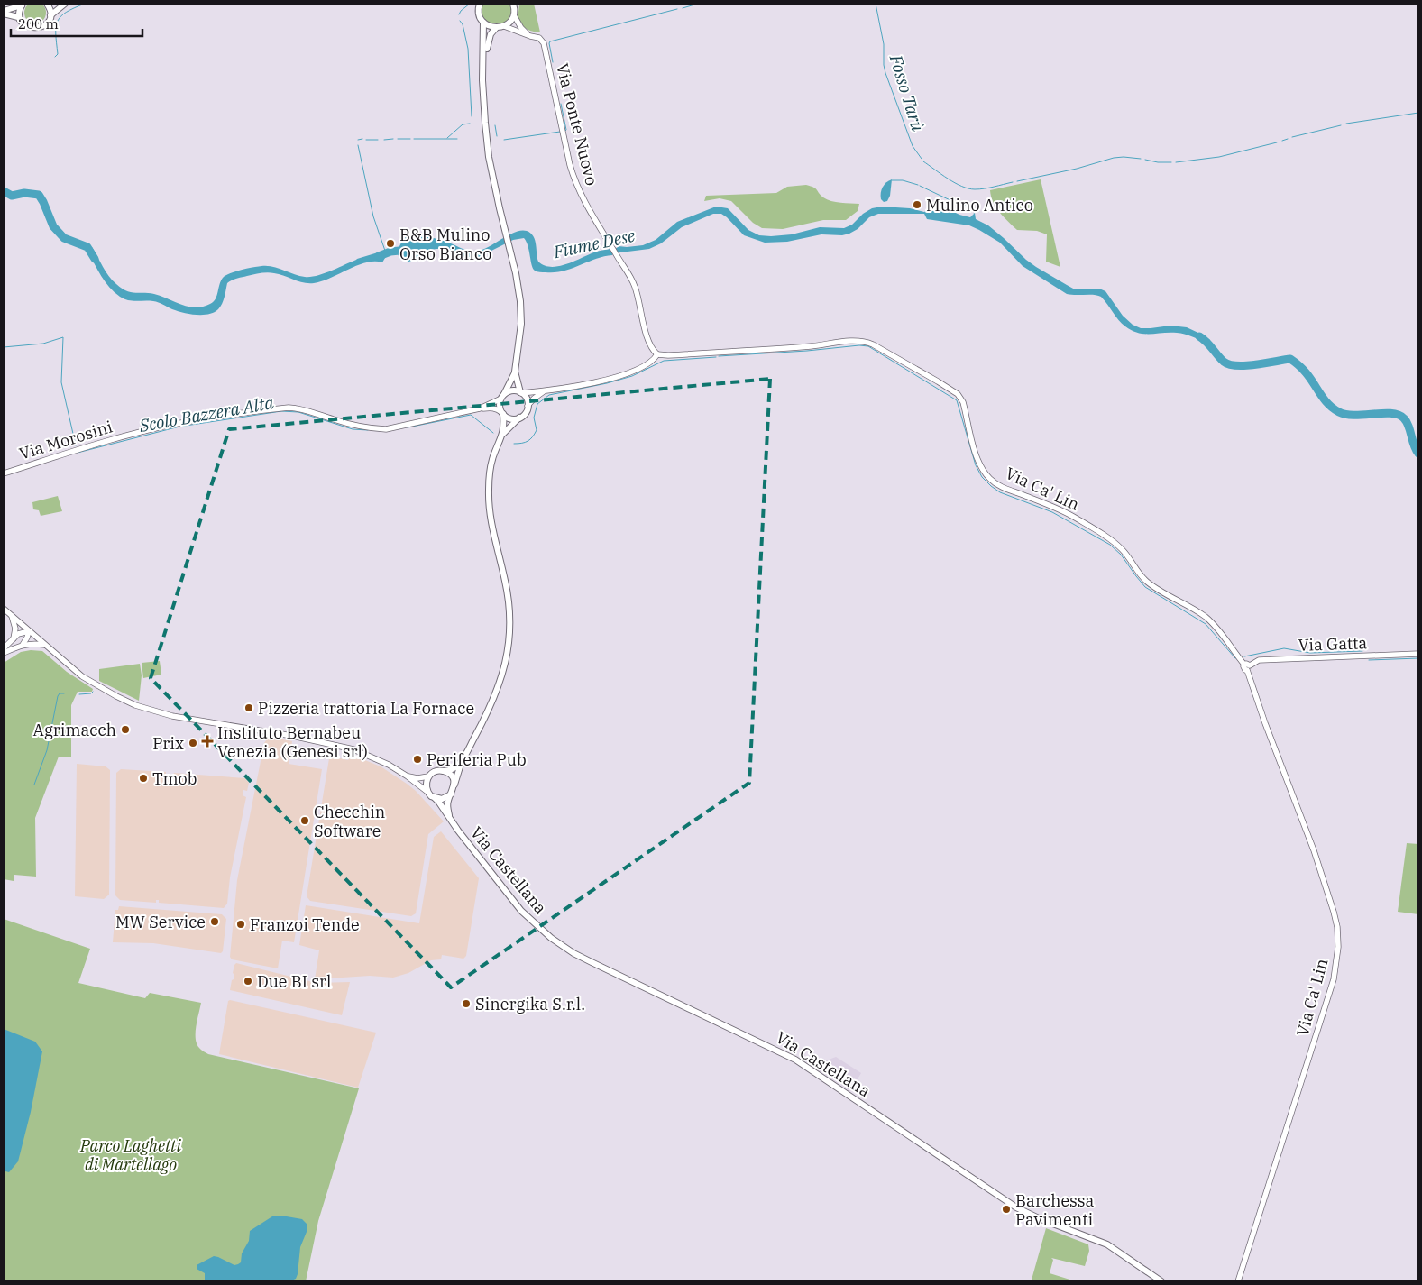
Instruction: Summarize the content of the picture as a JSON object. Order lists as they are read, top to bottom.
{
  "streets": {
    "main road": ["Via Castellana"],
    "street": [
      "Via Ponte Nuovo",
      "Via Morosini",
      "Via Ca' Lin",
      "Via Gatta"
    ]
  },
  "crossings": [
    ["Via Ponte Nuovo", "Via Ca' Lin"],
    ["Via Ca' Lin", "Via Gatta"]
  ],
  "water": ["Fosso Tarù", "Fiume Dese", "Scolo Bazzera Alta"],
  "parks": ["Parco Laghetti di Martellago"],
  "places": {
    "other": [
      "Mulino Antico",
      "B&B Mulino Orso Bianco",
      "Pizzeria trattoria La Fornace",
      "Agrimacch",
      "Prix",
      "Periferia Pub",
      "Tmob",
      "Checchin Software",
      "MW Service",
      "Franzoi Tende",
      "Due BI srl",
      "Sinergika S.r.l.",
      "Barchessa Pavimenti"
    ],
    "health": ["Instituto Bernabeu Venezia (Genesi srl)"]
  },
  "scale_bar": "200 m"
}
